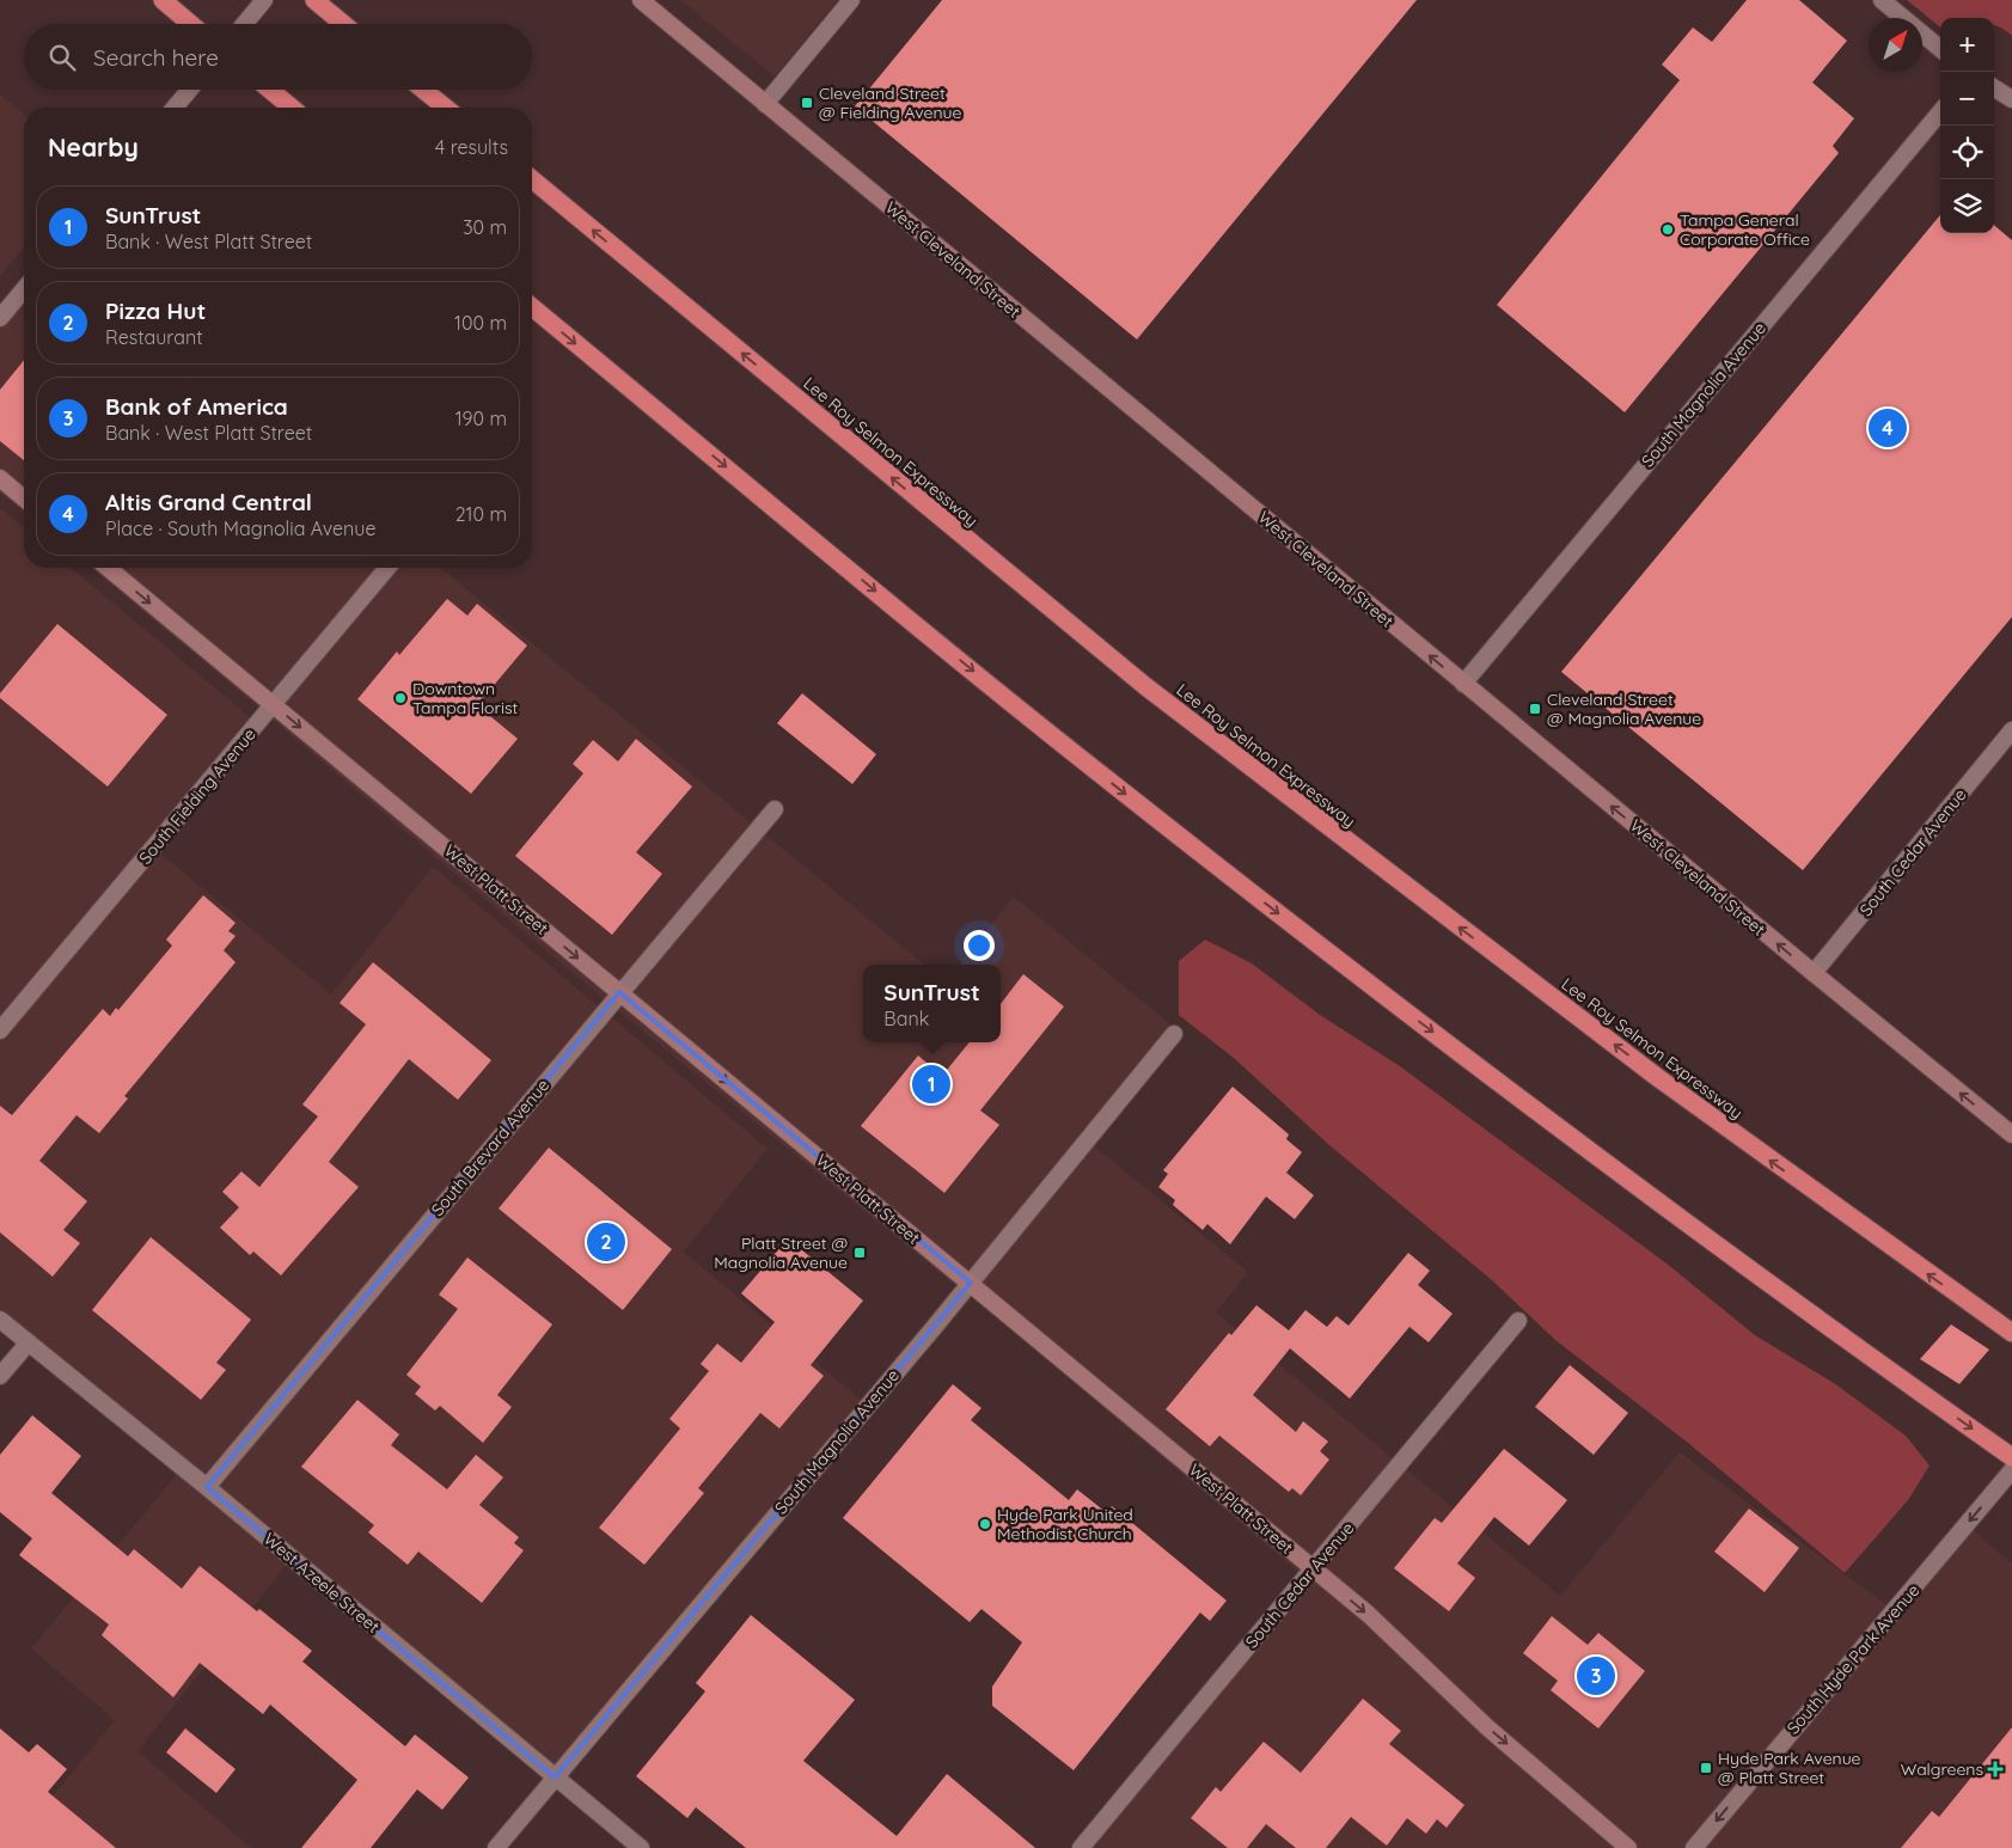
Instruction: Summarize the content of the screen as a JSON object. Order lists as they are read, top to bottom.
{
  "streets": {
    "highway": ["Lee Roy Selmon Expressway"],
    "main road": ["West Cleveland Street", "West Platt Street"],
    "street": [
      "South Magnolia Avenue",
      "South Fielding Avenue",
      "South Cedar Avenue",
      "South Brevard Avenue",
      "West Azeele Street",
      "South Hyde Park Avenue"
    ]
  },
  "crossings": [
    ["West Cleveland Street", "South Magnolia Avenue"],
    ["West Cleveland Street", "South Cedar Avenue"],
    ["South Magnolia Avenue", "West Platt Street"],
    ["South Magnolia Avenue", "West Azeele Street"],
    ["South Fielding Avenue", "West Platt Street"],
    ["South Cedar Avenue", "West Platt Street"],
    ["West Platt Street", "South Brevard Avenue"],
    ["South Brevard Avenue", "West Azeele Street"]
  ],
  "one_way": ["West Cleveland Street", "West Platt Street", "South Hyde Park Avenue"],
  "places": {
    "transit": [
      "Cleveland Street @ Fielding Avenue",
      "Cleveland Street @ Magnolia Avenue",
      "Platt Street @ Magnolia Avenue",
      "Hyde Park Avenue @ Platt Street"
    ],
    "other": ["Tampa General Corporate Office", "Downtown Tampa Florist", "Hyde Park United Methodist Church"],
    "health": ["Walgreens"]
  },
  "north": "top right",
  "page": {
    "map_buttons": ["+", "−"],
    "search": "Search here",
    "heading": ["Nearby", "4 results"],
    "list": [
      {
        "mark": "1",
        "name": "SunTrust",
        "note": "Bank · West Platt Street",
        "value": "30 m"
      },
      {
        "mark": "2",
        "name": "Pizza Hut",
        "note": "Restaurant",
        "value": "100 m"
      },
      {
        "mark": "3",
        "name": "Bank of America",
        "note": "Bank · West Platt Street",
        "value": "190 m"
      },
      {
        "mark": "4",
        "name": "Altis Grand Central",
        "note": "Place · South Magnolia Avenue",
        "value": "210 m"
      }
    ],
    "pins": [
      "4",
      "1",
      "2",
      "3"
    ],
    "popup": ["SunTrust", "Bank"]
  }
}
